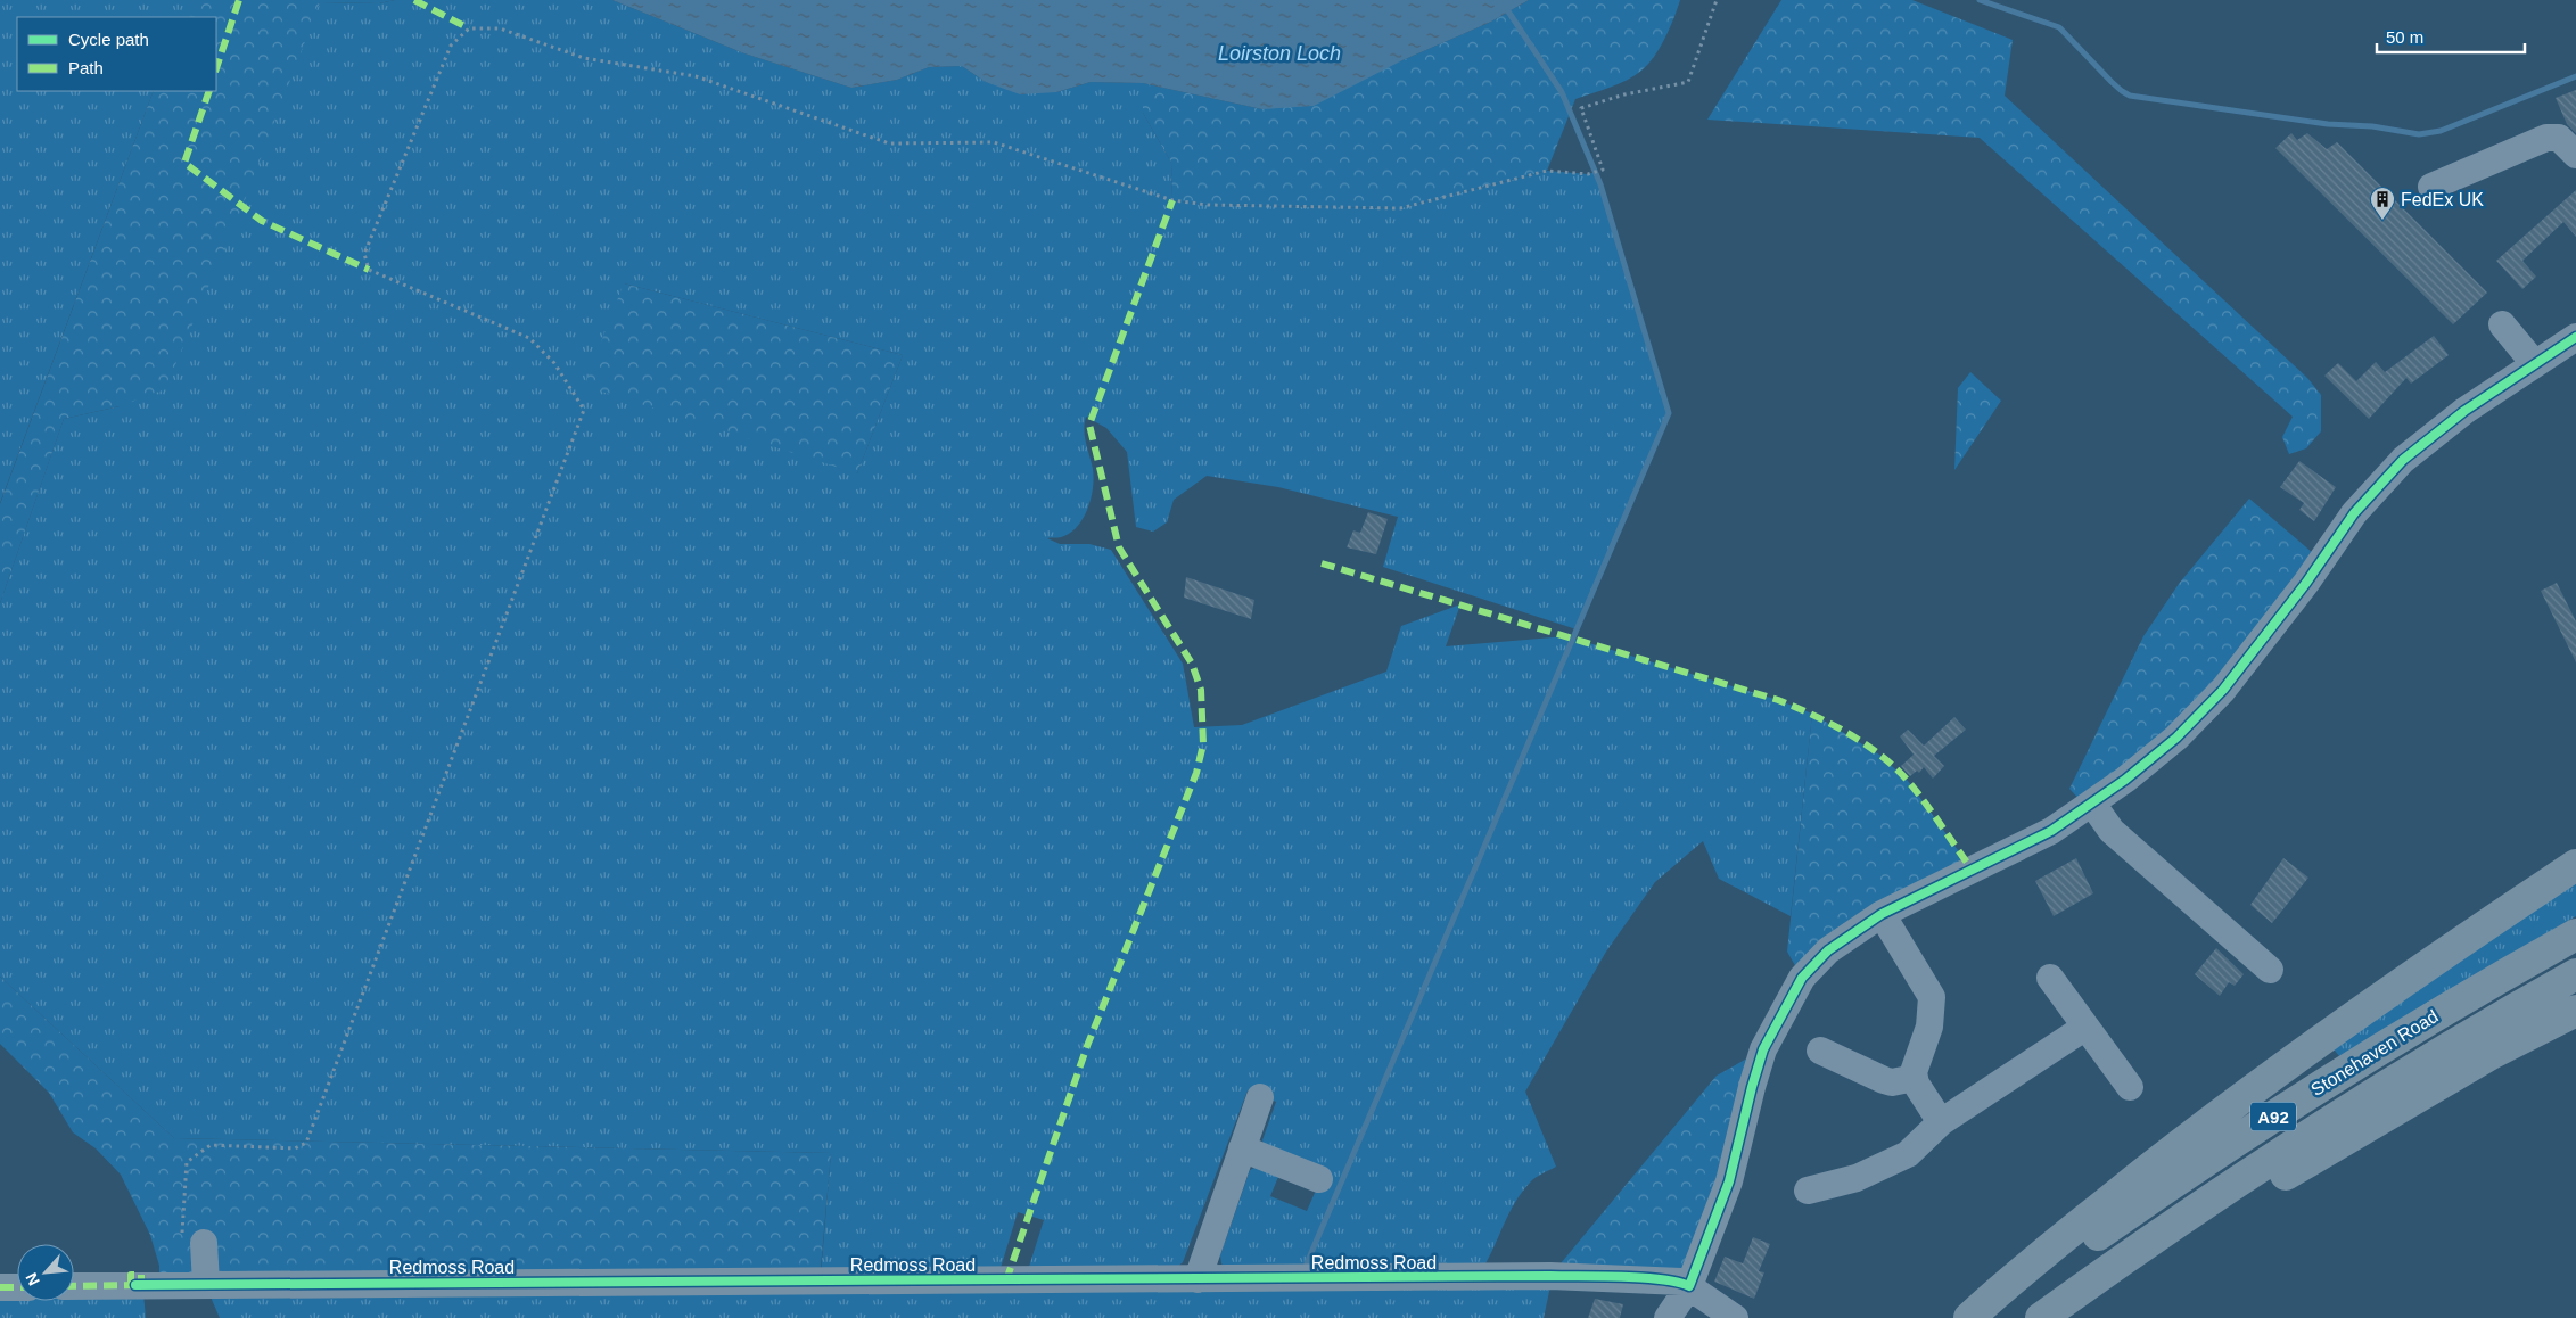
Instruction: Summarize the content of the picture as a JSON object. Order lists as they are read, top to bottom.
{
  "streets": {
    "main road": ["Stonehaven Road", "A92"],
    "street": ["Redmoss Road"]
  },
  "water": ["Loirston Loch"],
  "places": {
    "building": ["FedEx UK"]
  },
  "legend": ["Cycle path", "Path"],
  "scale_bar": "50 m",
  "north": "bottom left"
}
